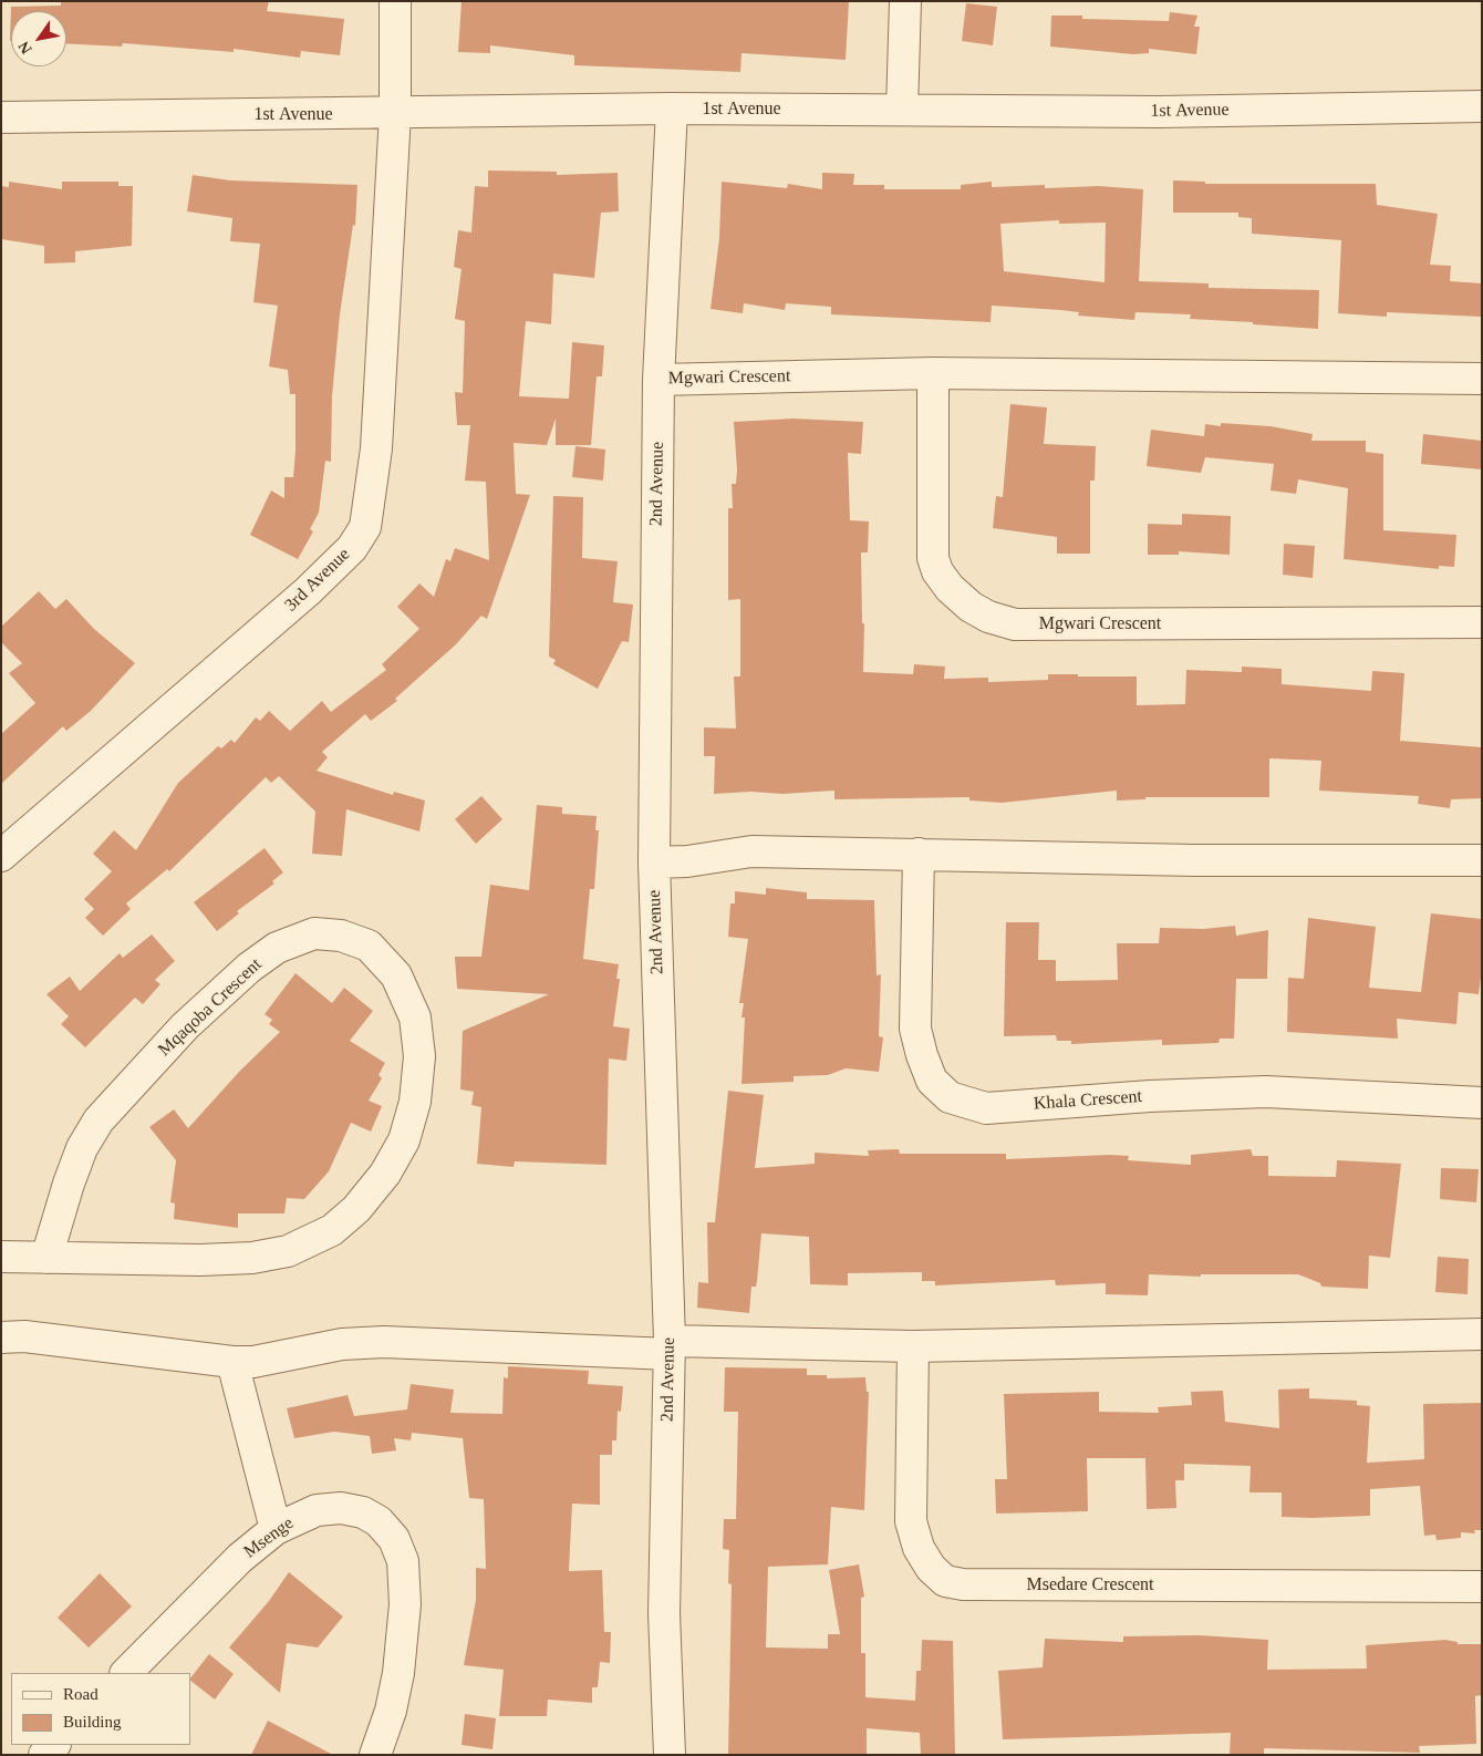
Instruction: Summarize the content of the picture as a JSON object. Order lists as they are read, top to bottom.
{
  "streets": {
    "street": [
      "1st Avenue",
      "Mgwari Crescent",
      "2nd Avenue",
      "3rd Avenue",
      "Mqaqoba Crescent",
      "Khala Crescent",
      "Msenge",
      "Msedare Crescent"
    ]
  },
  "crossings": [
    ["1st Avenue", "2nd Avenue"],
    ["1st Avenue", "3rd Avenue"],
    ["Mgwari Crescent", "2nd Avenue"]
  ],
  "legend": ["Road", "Building"],
  "north": "bottom left"
}
